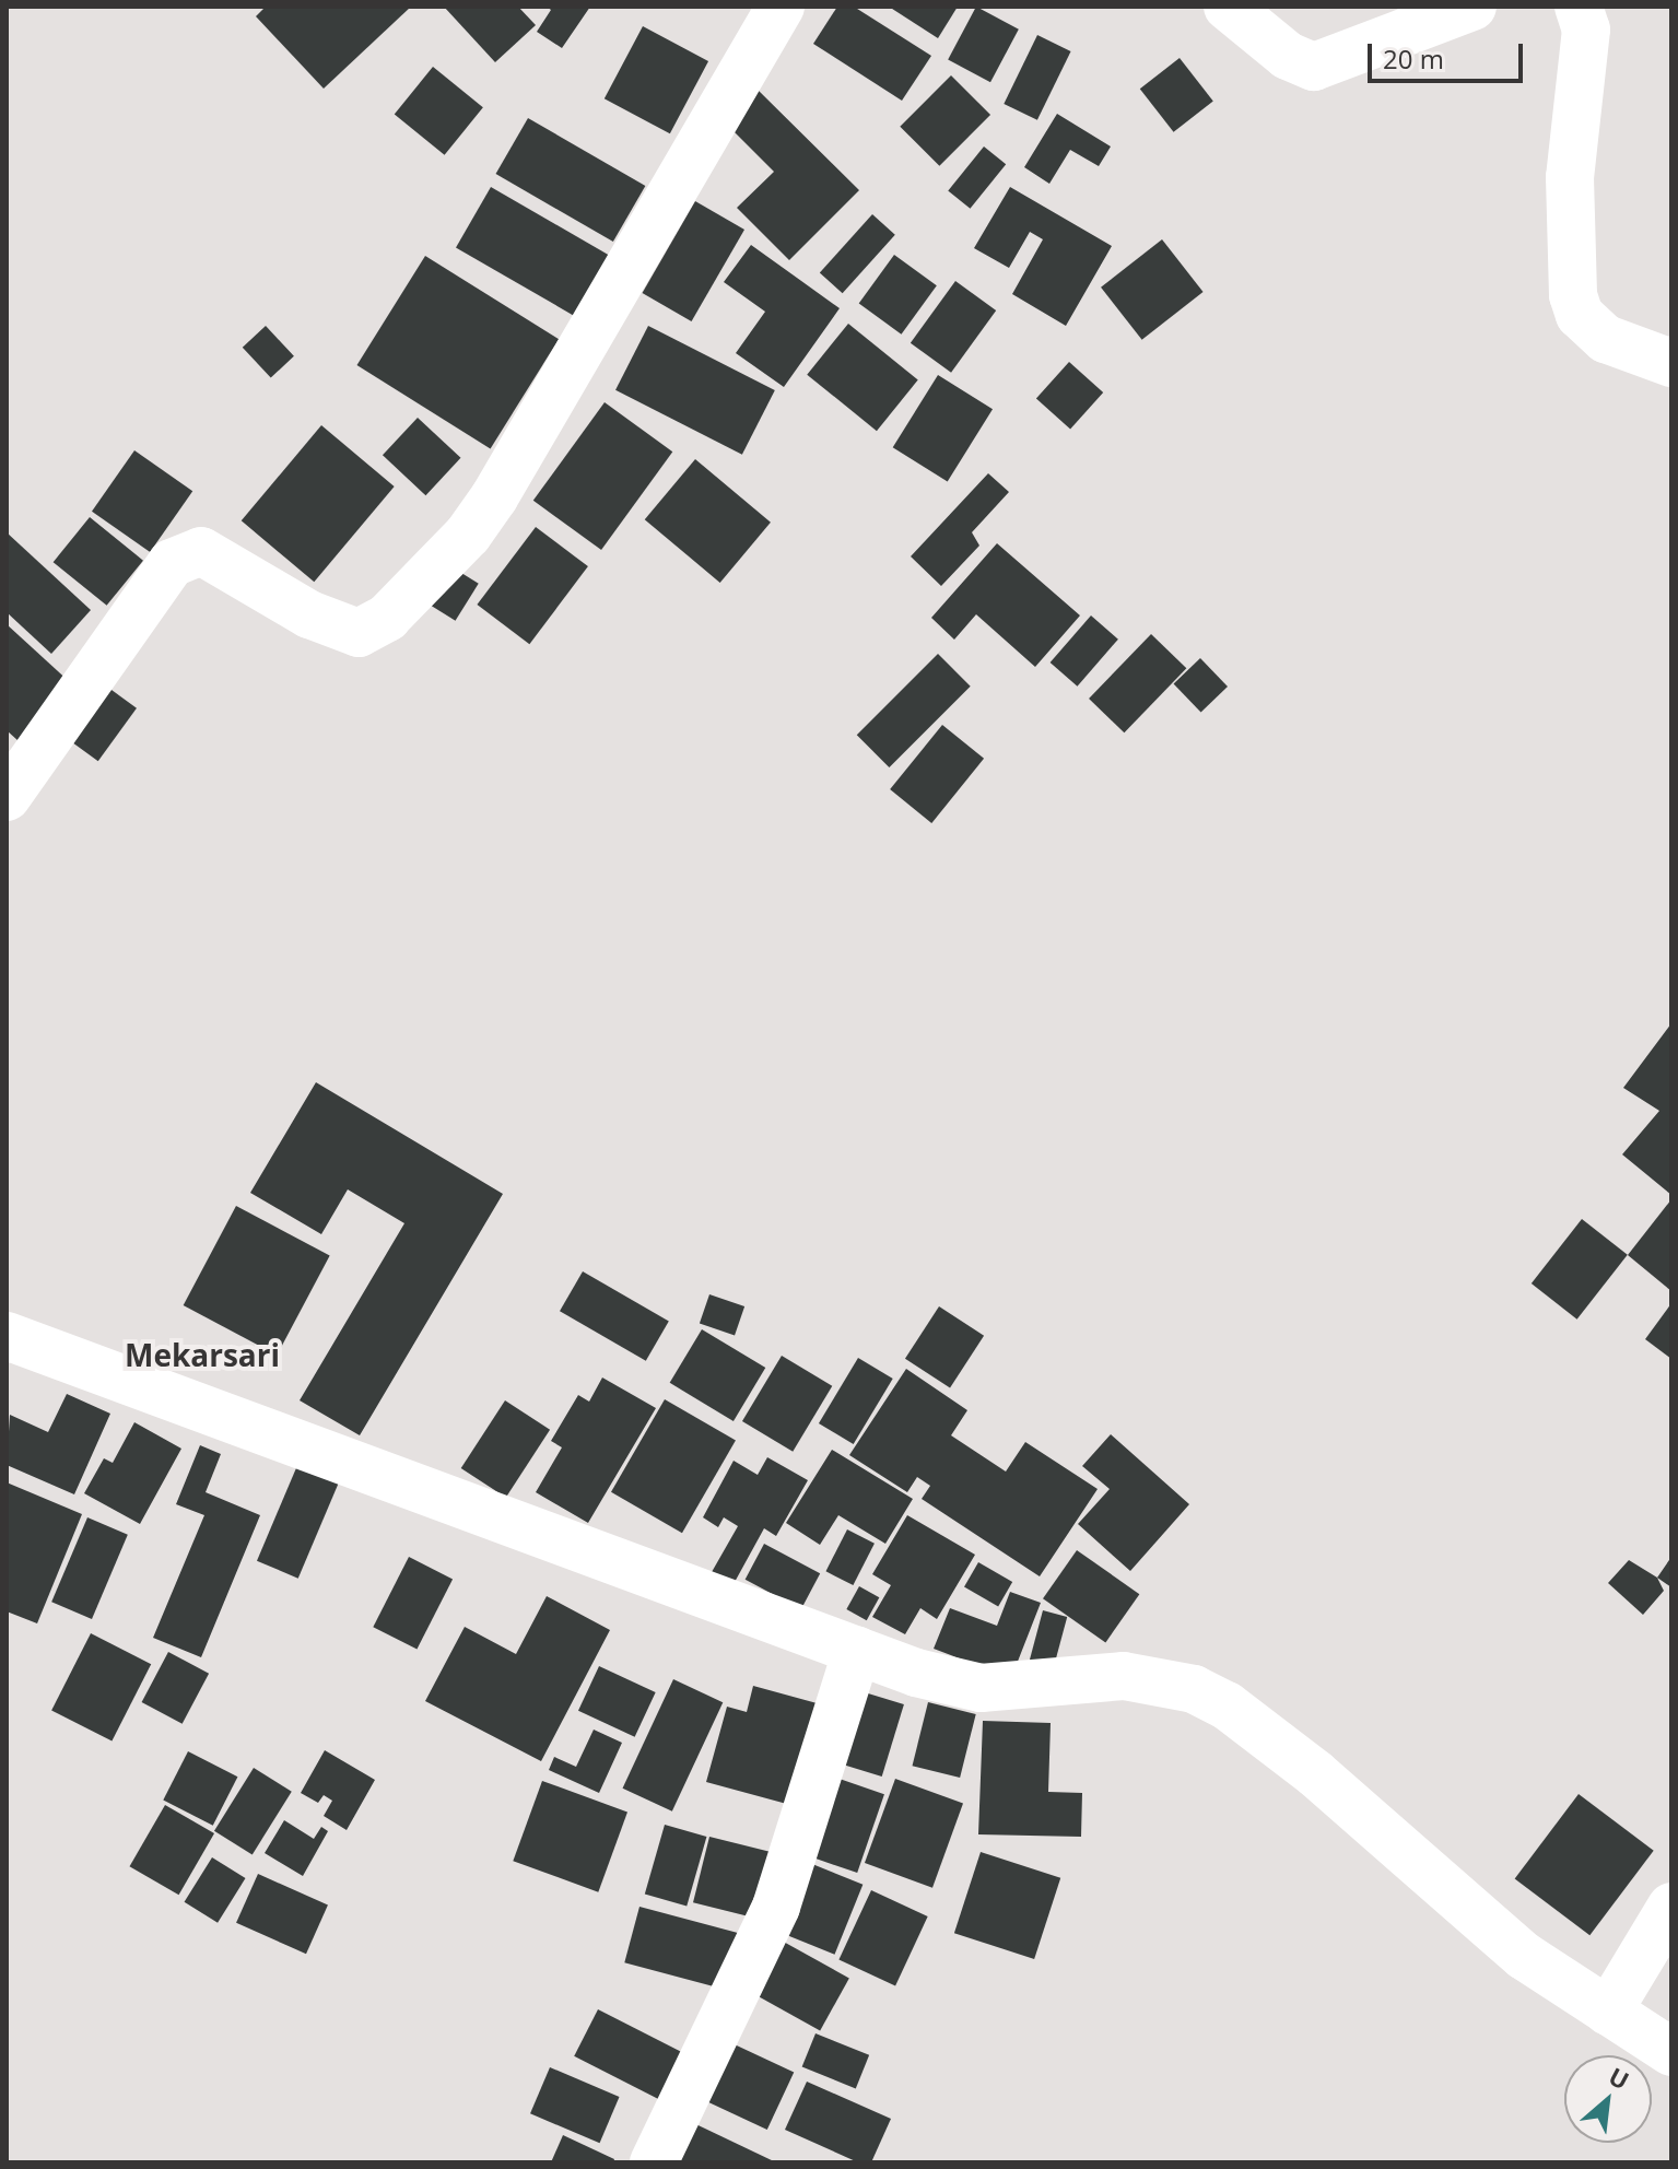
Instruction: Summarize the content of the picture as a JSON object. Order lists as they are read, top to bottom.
{
  "districts": ["Mekarsari"],
  "scale_bar": "20 m",
  "north": "top right"
}
